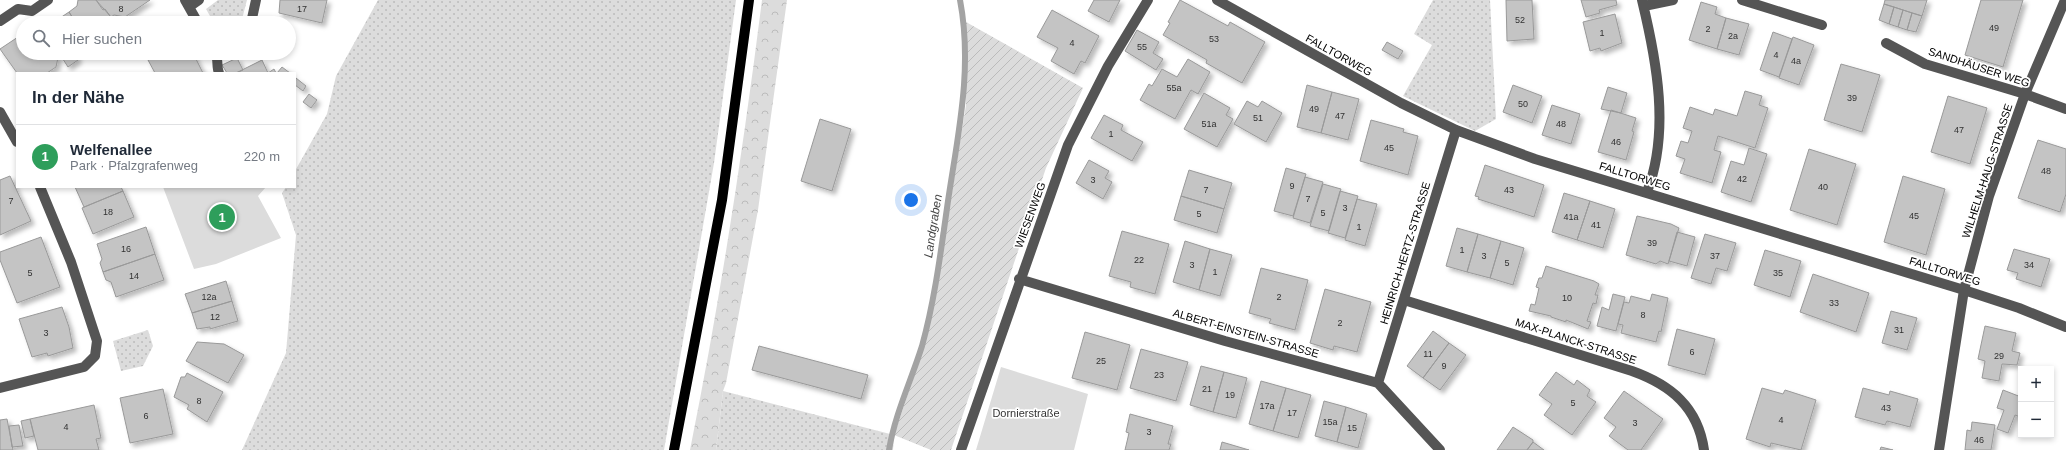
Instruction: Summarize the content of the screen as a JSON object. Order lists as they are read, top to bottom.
{
  "streets": {
    "street": [
      "FALLTORWEG",
      "SANDHÄUSER WEG",
      "WILHELM-HAUG-STRASSE",
      "WIESENWEG",
      "HEINRICH-HERTZ-STRASSE",
      "ALBERT-EINSTEIN-STRASSE",
      "MAX-PLANCK-STRASSE"
    ]
  },
  "crossings": [
    ["FALLTORWEG", "WILHELM-HAUG-STRASSE"],
    ["FALLTORWEG", "HEINRICH-HERTZ-STRASSE"],
    ["SANDHÄUSER WEG", "WILHELM-HAUG-STRASSE"],
    ["WIESENWEG", "ALBERT-EINSTEIN-STRASSE"],
    ["HEINRICH-HERTZ-STRASSE", "ALBERT-EINSTEIN-STRASSE"],
    ["HEINRICH-HERTZ-STRASSE", "MAX-PLANCK-STRASSE"]
  ],
  "water": ["Landgraben"],
  "parks": ["Dornierstraße"],
  "house_numbers": [
    "8",
    "17",
    "52",
    "49",
    "2",
    "1",
    "2a",
    "53",
    "4",
    "55",
    "4",
    "4a",
    "55a",
    "39",
    "50",
    "49",
    "47",
    "51",
    "51a",
    "48",
    "47",
    "1",
    "46",
    "45",
    "48",
    "42",
    "3",
    "9",
    "40",
    "7",
    "43",
    "7",
    "7",
    "3",
    "18",
    "5",
    "5",
    "45",
    "41a",
    "41",
    "1",
    "39",
    "16",
    "1",
    "3",
    "37",
    "22",
    "5",
    "3",
    "34",
    "1",
    "5",
    "35",
    "14",
    "12a",
    "2",
    "10",
    "33",
    "8",
    "12",
    "2",
    "31",
    "3",
    "6",
    "11",
    "29",
    "25",
    "9",
    "23",
    "21",
    "19",
    "8",
    "5",
    "17a",
    "43",
    "17",
    "6",
    "4",
    "15a",
    "3",
    "4",
    "15",
    "3",
    "46"
  ],
  "page": {
    "search": "Hier suchen",
    "heading": "In der Nähe",
    "list": [
      {
        "mark": "1",
        "name": "Welfenallee",
        "note": "Park · Pfalzgrafenweg",
        "value": "220 m"
      }
    ],
    "pins": "1",
    "map_buttons": ["+", "−"]
  }
}
